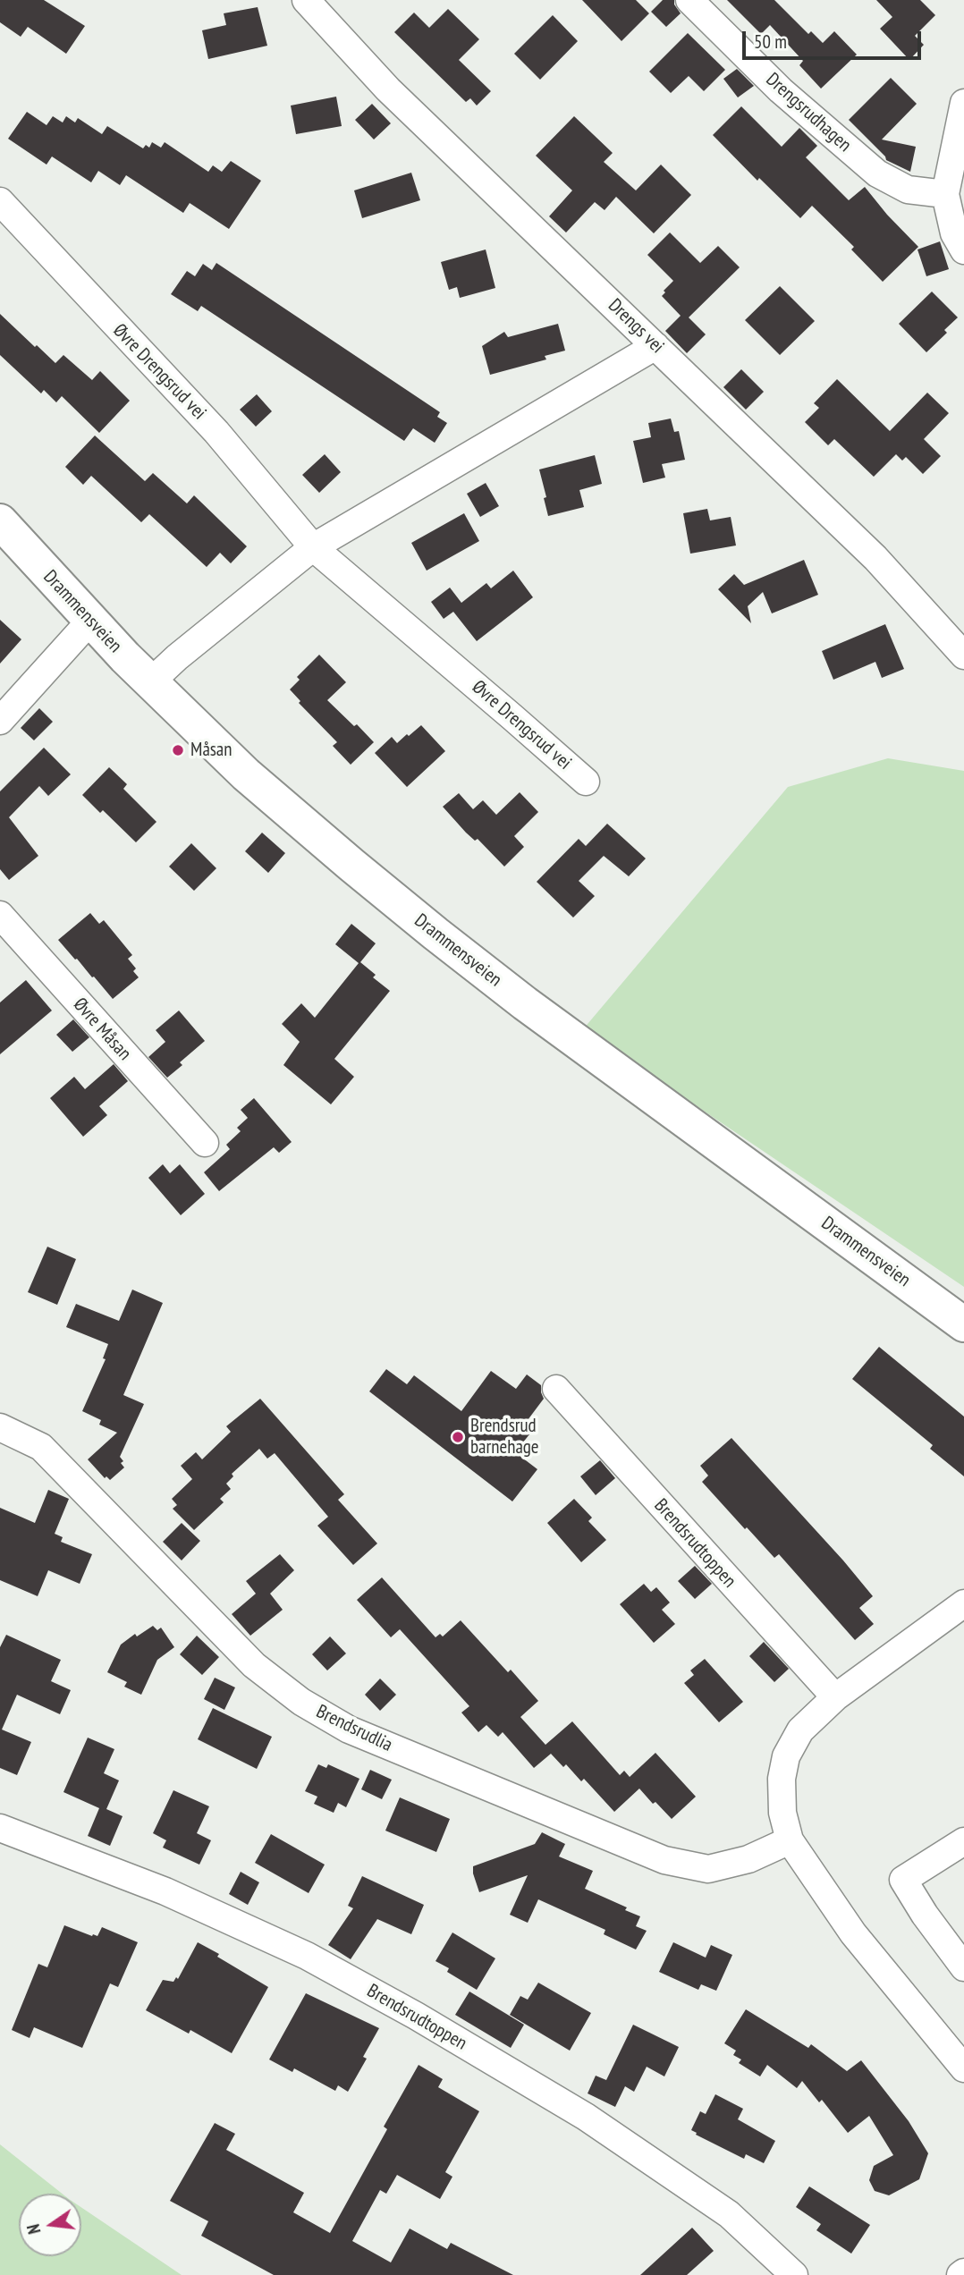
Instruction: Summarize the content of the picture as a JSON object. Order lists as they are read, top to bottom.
{
  "streets": {
    "main road": ["Drammensveien"],
    "street": [
      "Drengsrudhagen",
      "Drengs vei",
      "Øvre Drengsrud vei",
      "Øvre Måsan",
      "Brendsrudtoppen",
      "Brendsrudlia"
    ]
  },
  "places": ["Måsan", "Brendsrud barnehage"],
  "scale_bar": "50 m",
  "north": "left"
}
